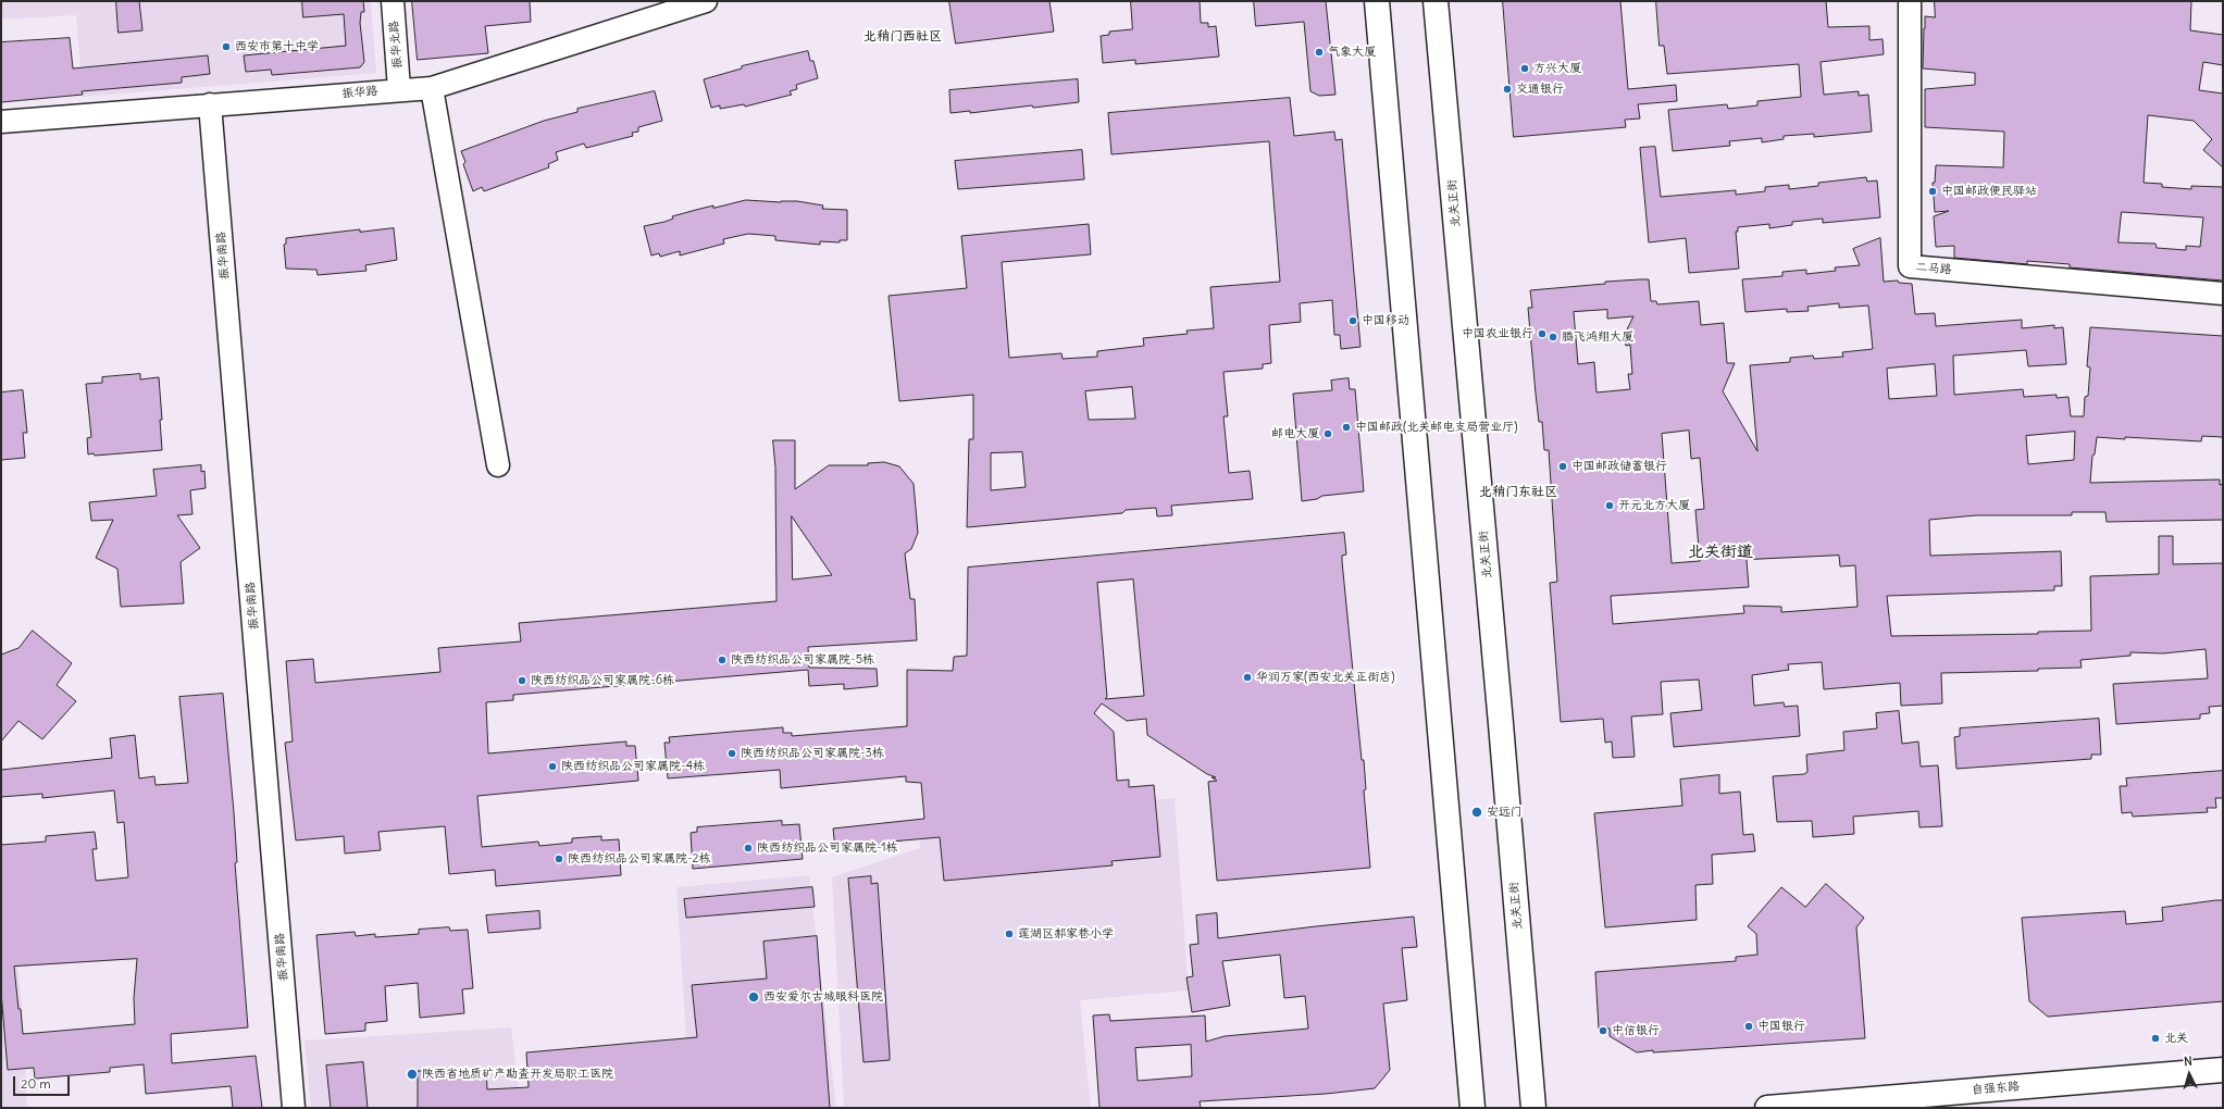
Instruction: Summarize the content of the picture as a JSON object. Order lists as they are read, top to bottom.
{
  "streets": {
    "main road": ["北关正街", "自强东路"],
    "street": [
      "振华北路",
      "振华路",
      "振华南路",
      "二马路"
    ]
  },
  "crossings": [
    ["振华北路", "振华路"],
    ["振华路", "振华南路"]
  ],
  "districts": ["北稍门西社区", "北稍门东社区", "北关街道"],
  "places": [
    "西安市第十中学",
    "气象大厦",
    "方兴大厦",
    "交通银行",
    "中国邮政便民驿站",
    "中国移动",
    "中国农业银行",
    "腾飞鸿翔大厦",
    "中国邮政(北关邮电支局营业厅)",
    "邮电大厦",
    "中国邮政储蓄银行",
    "开元北方大厦",
    "陕西纺织品公司家属院-5栋",
    "华润万家(西安北关正街店)",
    "陕西纺织品公司家属院-6栋",
    "陕西纺织品公司家属院-3栋",
    "陕西纺织品公司家属院-4栋",
    "安远门",
    "陕西纺织品公司家属院-1栋",
    "陕西纺织品公司家属院-2栋",
    "莲湖区郝家巷小学",
    "西安爱尔古城眼科医院",
    "中国银行",
    "中信银行",
    "北关",
    "陕西省地质矿产勘查开发局职工医院"
  ],
  "scale_bar": "20 m",
  "north": "top"
}
